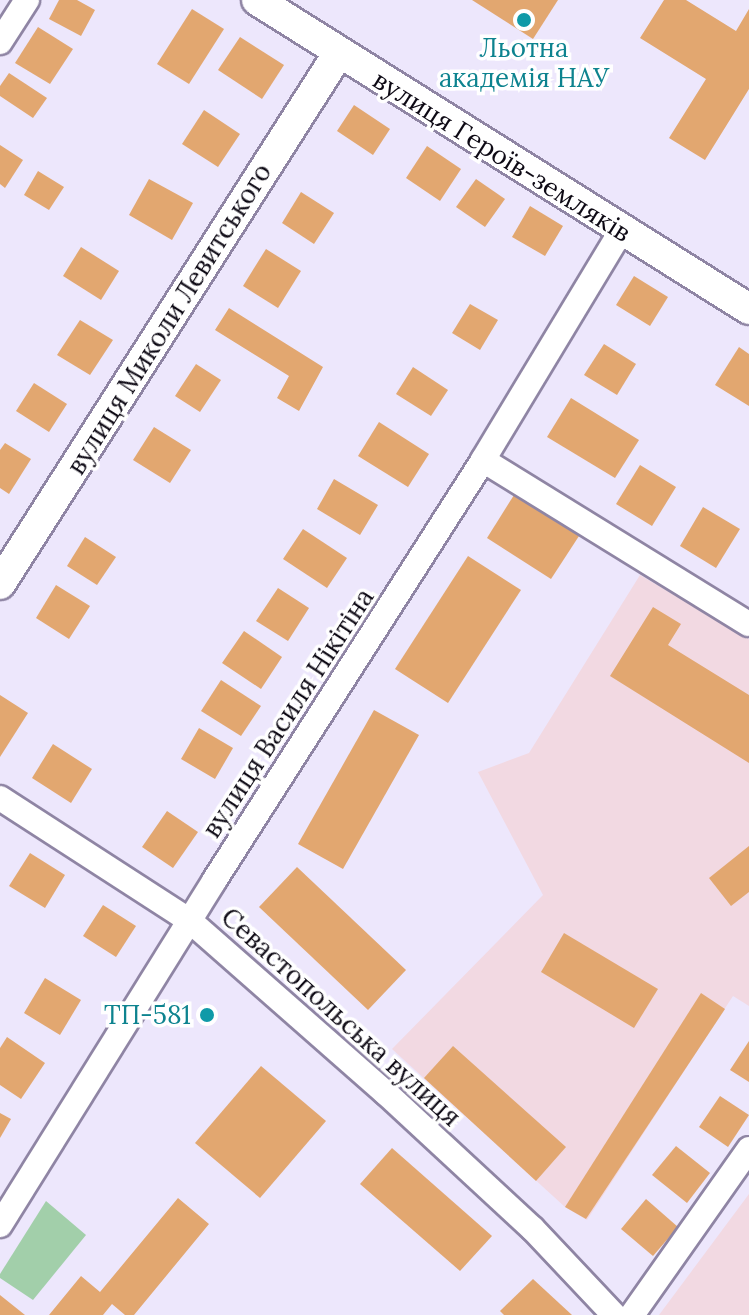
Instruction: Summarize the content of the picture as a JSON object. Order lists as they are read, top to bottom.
{
  "streets": {
    "main road": ["вулиця Героїв-земляків", "вулиця Миколи Левитського"],
    "street": ["вулиця Василя Нікітіна", "Севастопольська вулиця"]
  },
  "crossings": [
    ["вулиця Героїв-земляків", "вулиця Миколи Левитського"],
    ["вулиця Героїв-земляків", "вулиця Василя Нікітіна"],
    ["вулиця Василя Нікітіна", "Севастопольська вулиця"]
  ],
  "places": ["Льотна академія НАУ", "ТП-581"]
}
